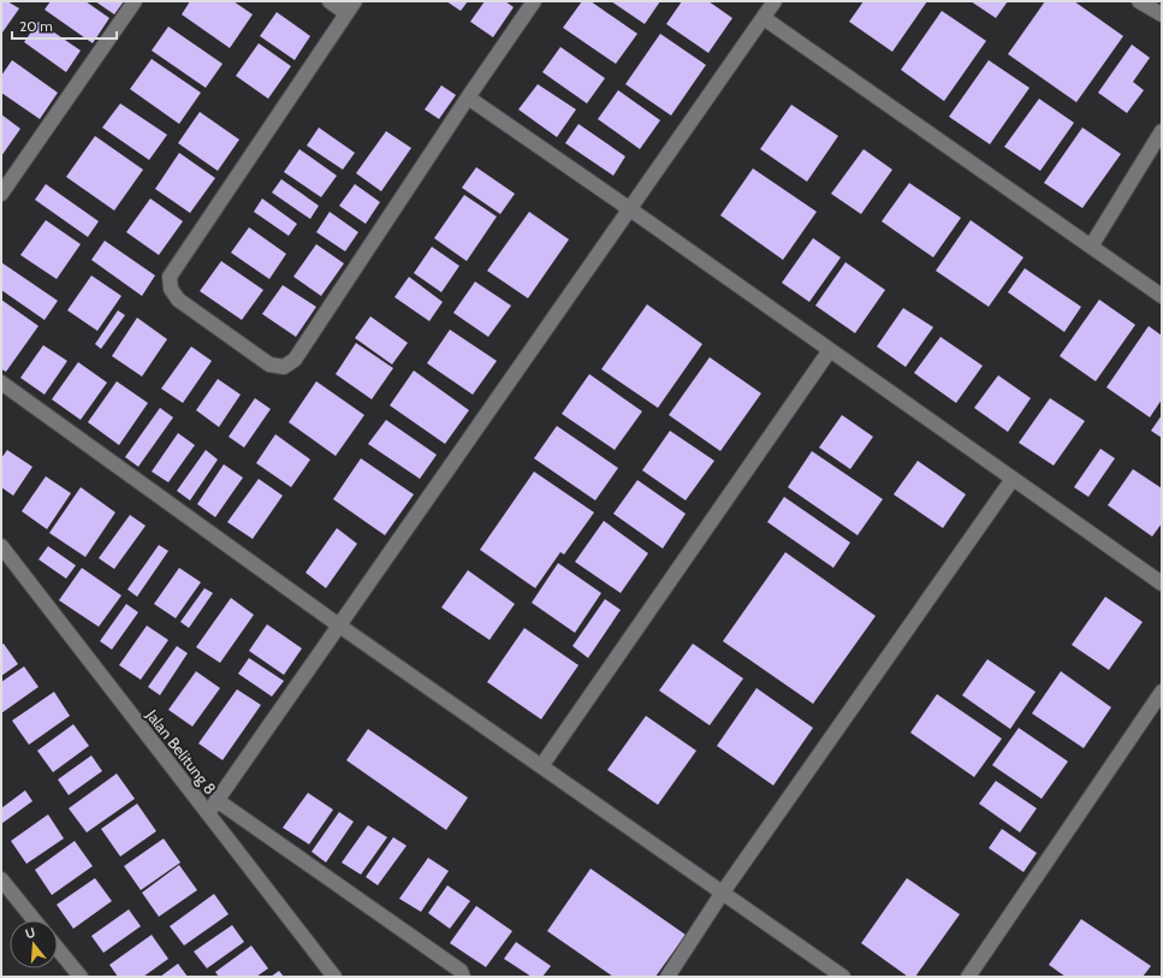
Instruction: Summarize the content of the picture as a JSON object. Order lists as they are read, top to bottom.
{
  "streets": {
    "street": ["Jalan Belitung 8"]
  },
  "scale_bar": "20 m",
  "north": "top"
}
